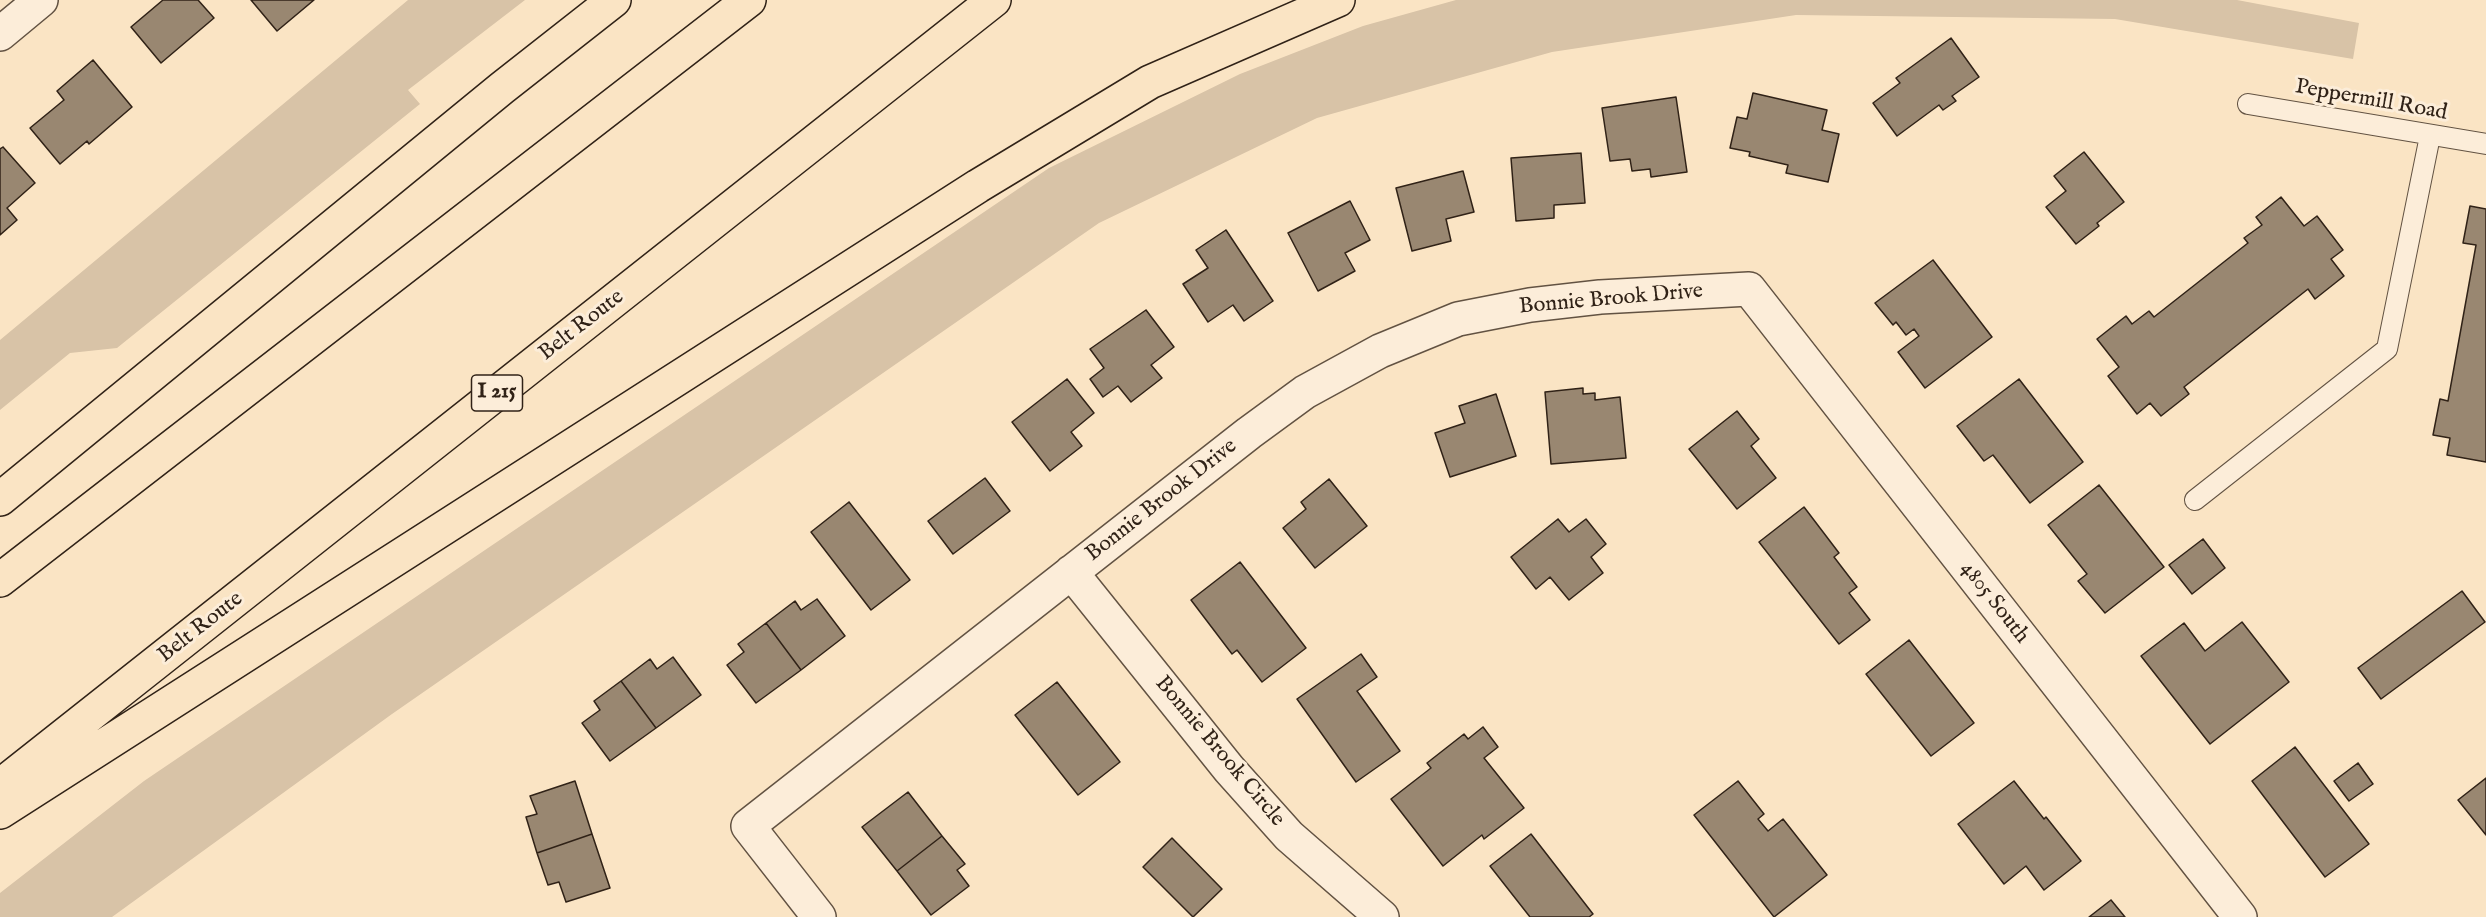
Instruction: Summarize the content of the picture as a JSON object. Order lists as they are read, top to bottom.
{
  "streets": {
    "highway": ["Belt Route", "I 215"],
    "street": ["Bonnie Brook Drive", "4805 South", "Bonnie Brook Circle"],
    "lane": ["Peppermill Road"]
  },
  "crossings": [
    ["Bonnie Brook Drive", "4805 South"],
    ["Bonnie Brook Drive", "Bonnie Brook Circle"]
  ]
}
